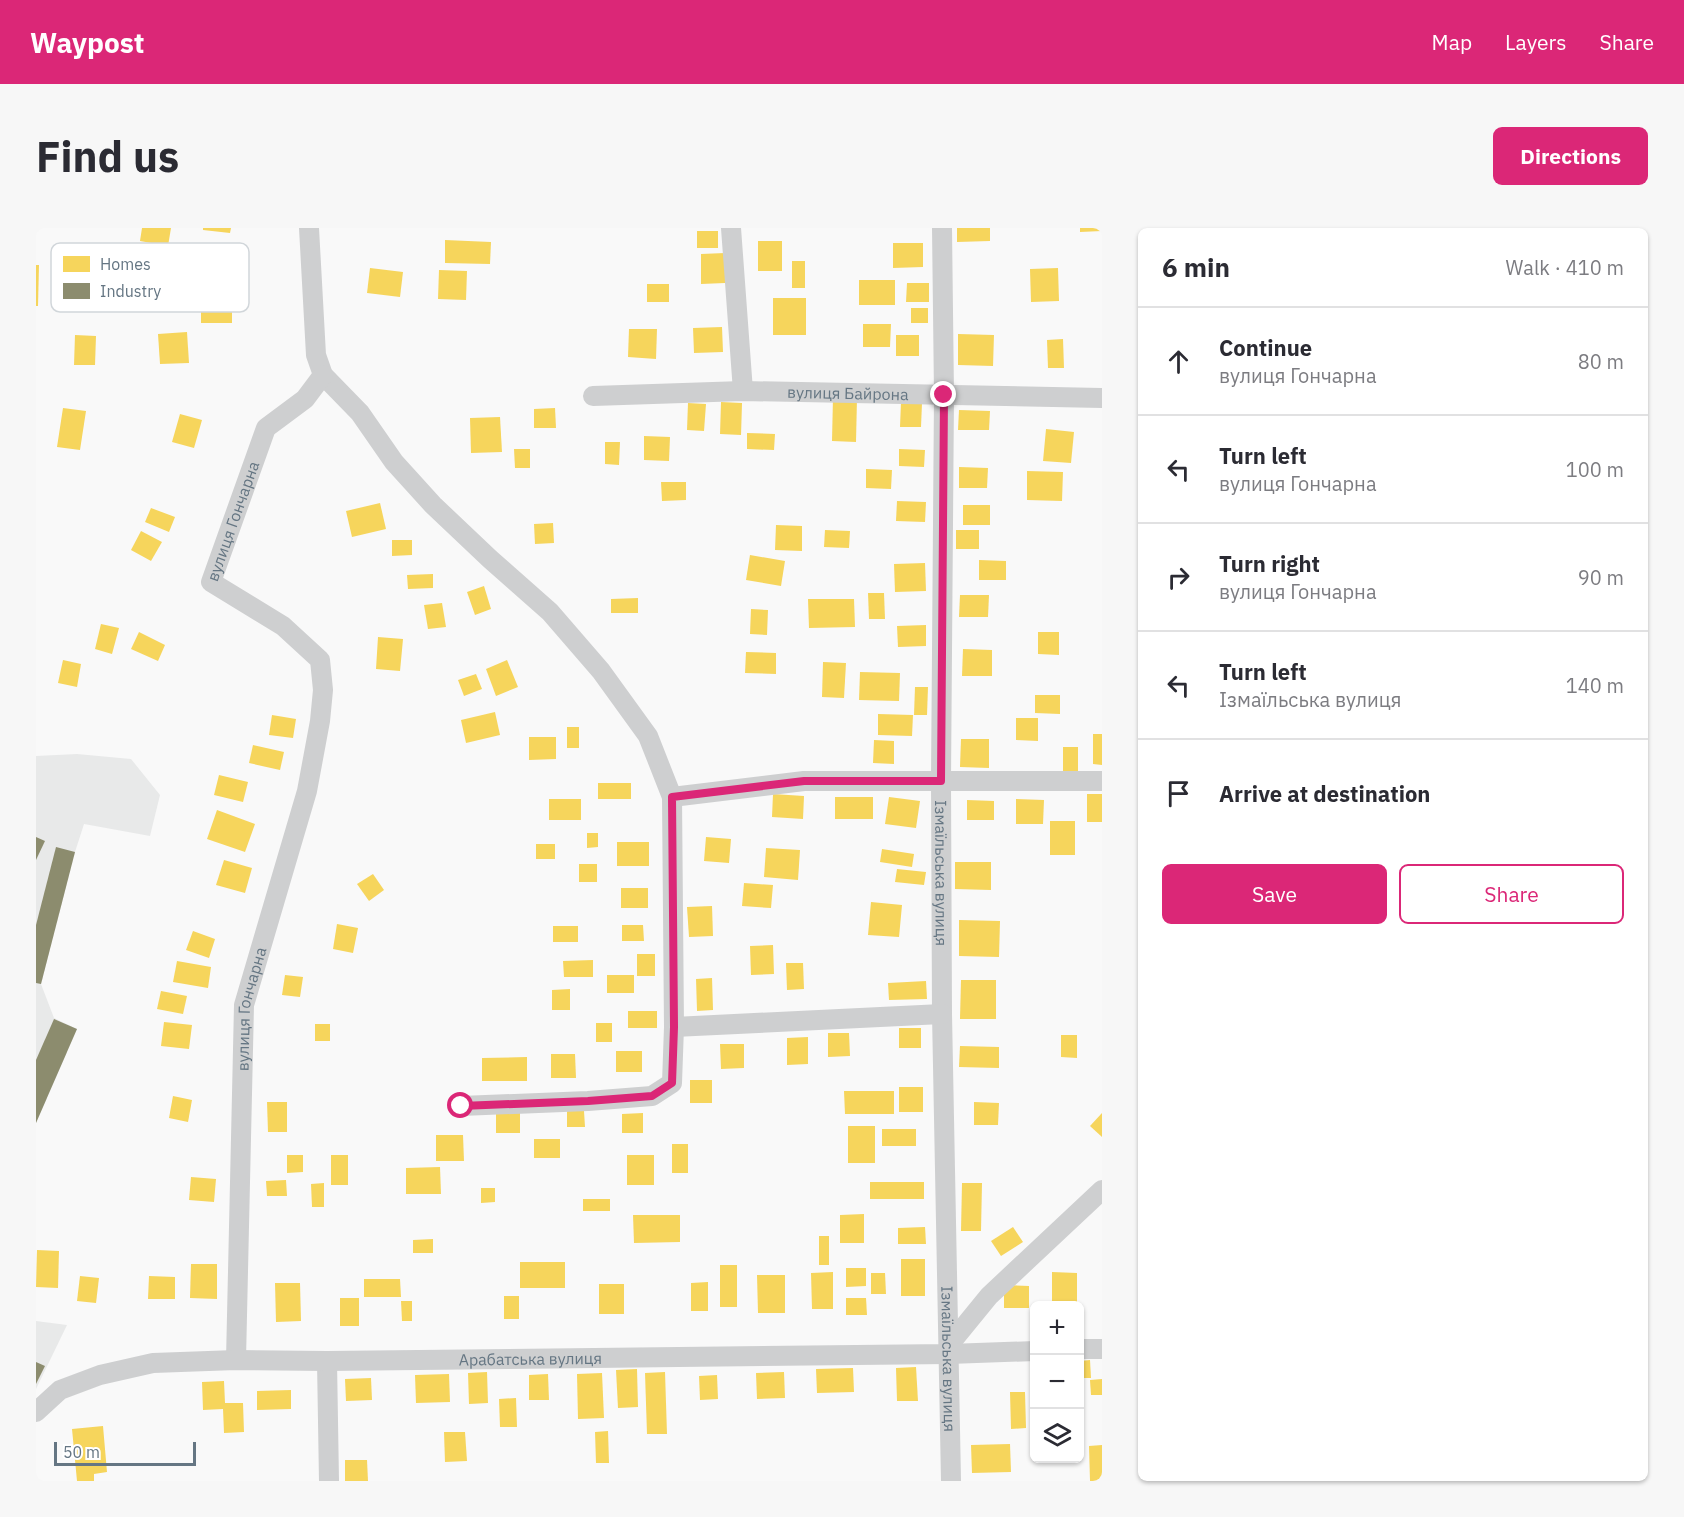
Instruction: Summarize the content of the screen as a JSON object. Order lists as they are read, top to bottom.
{
  "streets": {
    "street": [
      "вулиця Байрона",
      "вулиця Гончарна",
      "Ізмаїльська вулиця",
      "Арабатська вулиця"
    ]
  },
  "crossings": [
    ["вулиця Байрона", "Ізмаїльська вулиця"],
    ["вулиця Гончарна", "Арабатська вулиця"],
    ["Ізмаїльська вулиця", "Арабатська вулиця"]
  ],
  "legend": ["Homes", "Industry"],
  "scale_bar": "50 m",
  "page": {
    "header": "Waypost",
    "nav": ["Map", "Layers", "Share"],
    "buttons": [
      "Directions",
      ["Save", "Share"]
    ],
    "title": "Find us",
    "heading": ["6 min", "Walk · 410 m"],
    "list": [
      ["Continue", "вулиця Гончарна", "80 m"],
      ["Turn left", "вулиця Гончарна", "100 m"],
      ["Turn right", "вулиця Гончарна", "90 m"],
      ["Turn left", "Ізмаїльська вулиця", "140 m"],
      "Arrive at destination"
    ],
    "map_buttons": ["+", "−"],
    "scale": "50 m"
  }
}
